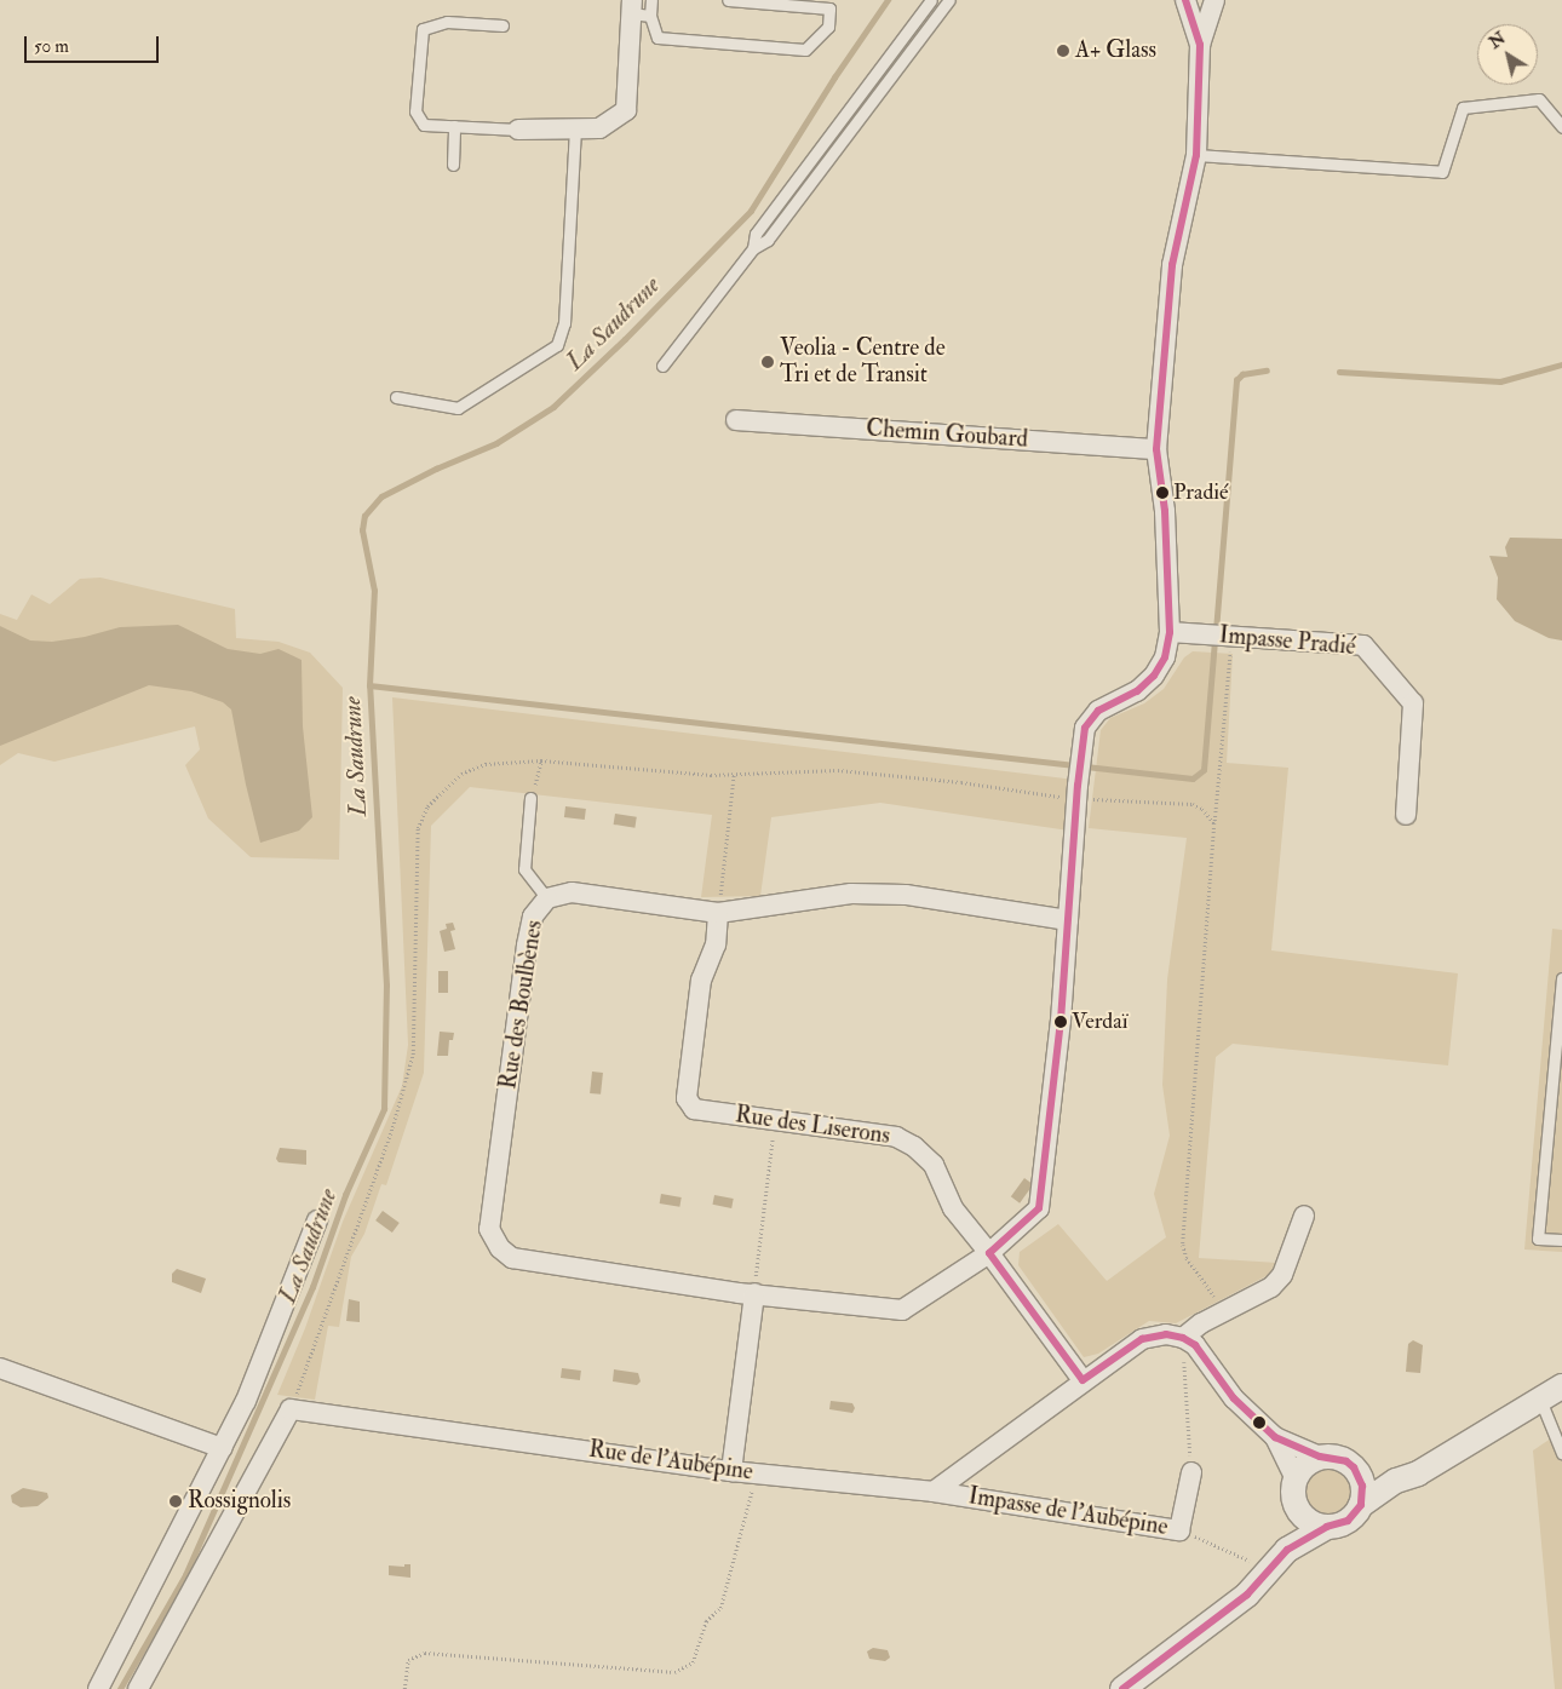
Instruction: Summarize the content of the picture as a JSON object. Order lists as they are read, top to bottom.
{
  "streets": {
    "street": [
      "Chemin Goubard",
      "Impasse Pradié",
      "Rue des Boulbènes",
      "Rue des Liserons",
      "Rue de l'Aubépine",
      "Impasse de l'Aubépine"
    ]
  },
  "crossings": [
    ["Chemin Goubard", "Rue des Boulbènes"],
    ["Impasse Pradié", "Rue des Boulbènes"],
    ["Rue des Boulbènes", "Rue des Liserons"],
    ["Rue de l'Aubépine", "Impasse de l'Aubépine"]
  ],
  "water": ["La Saudrune"],
  "places": [
    "A+ Glass",
    "Veolia - Centre de Tri et de Transit",
    "Pradié",
    "Verdaï",
    "Rossignolis"
  ],
  "scale_bar": "50 m",
  "north": "top left"
}
